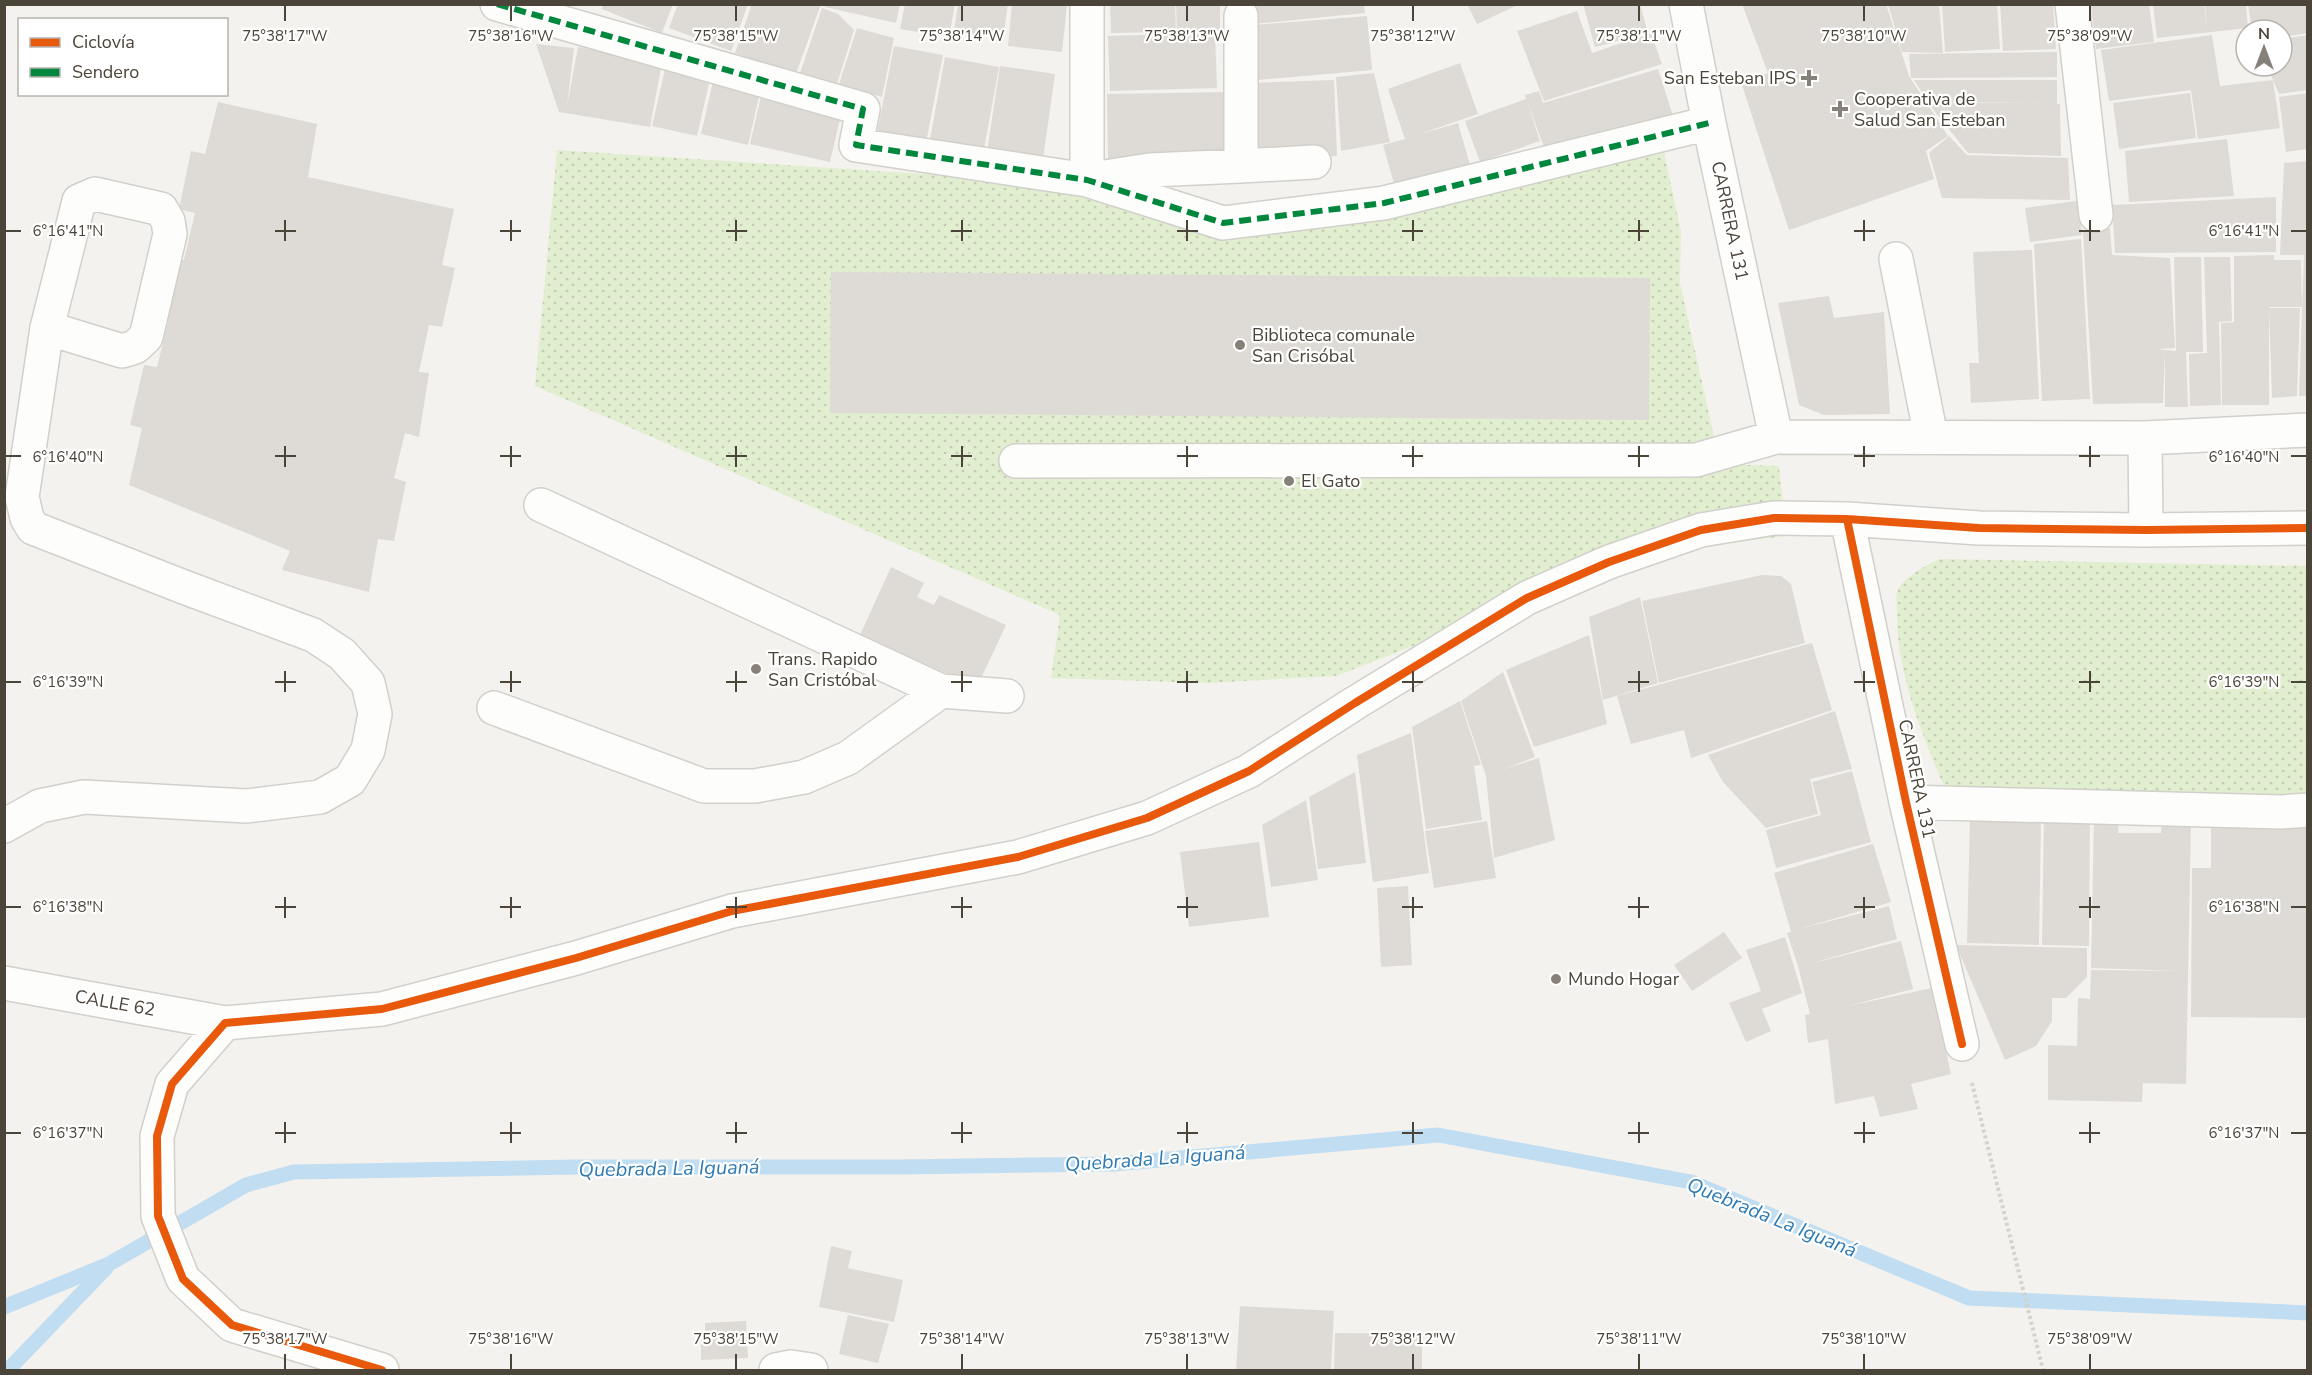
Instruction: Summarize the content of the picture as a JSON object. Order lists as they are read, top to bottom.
{
  "streets": {
    "street": ["CARRERA 131", "CALLE 62"]
  },
  "crossings": [
    ["CARRERA 131", "CALLE 62"]
  ],
  "water": ["Quebrada La Iguaná"],
  "places": {
    "health": ["San Esteban IPS", "Cooperativa de Salud San Esteban"],
    "other": [
      "Biblioteca comunale San Crisóbal",
      "El Gato",
      "Trans. Rapido San Cristóbal",
      "Mundo Hogar"
    ]
  },
  "legend": ["Ciclovía", "Sendero"],
  "north": "top",
  "coordinates": [
    "75°38'17\"W",
    "75°38'16\"W",
    "75°38'15\"W",
    "75°38'14\"W",
    "75°38'13\"W",
    "75°38'12\"W",
    "75°38'11\"W",
    "75°38'10\"W",
    "75°38'09\"W",
    "6°16'41\"N",
    "6°16'40\"N",
    "6°16'39\"N",
    "6°16'38\"N",
    "6°16'37\"N"
  ]
}
